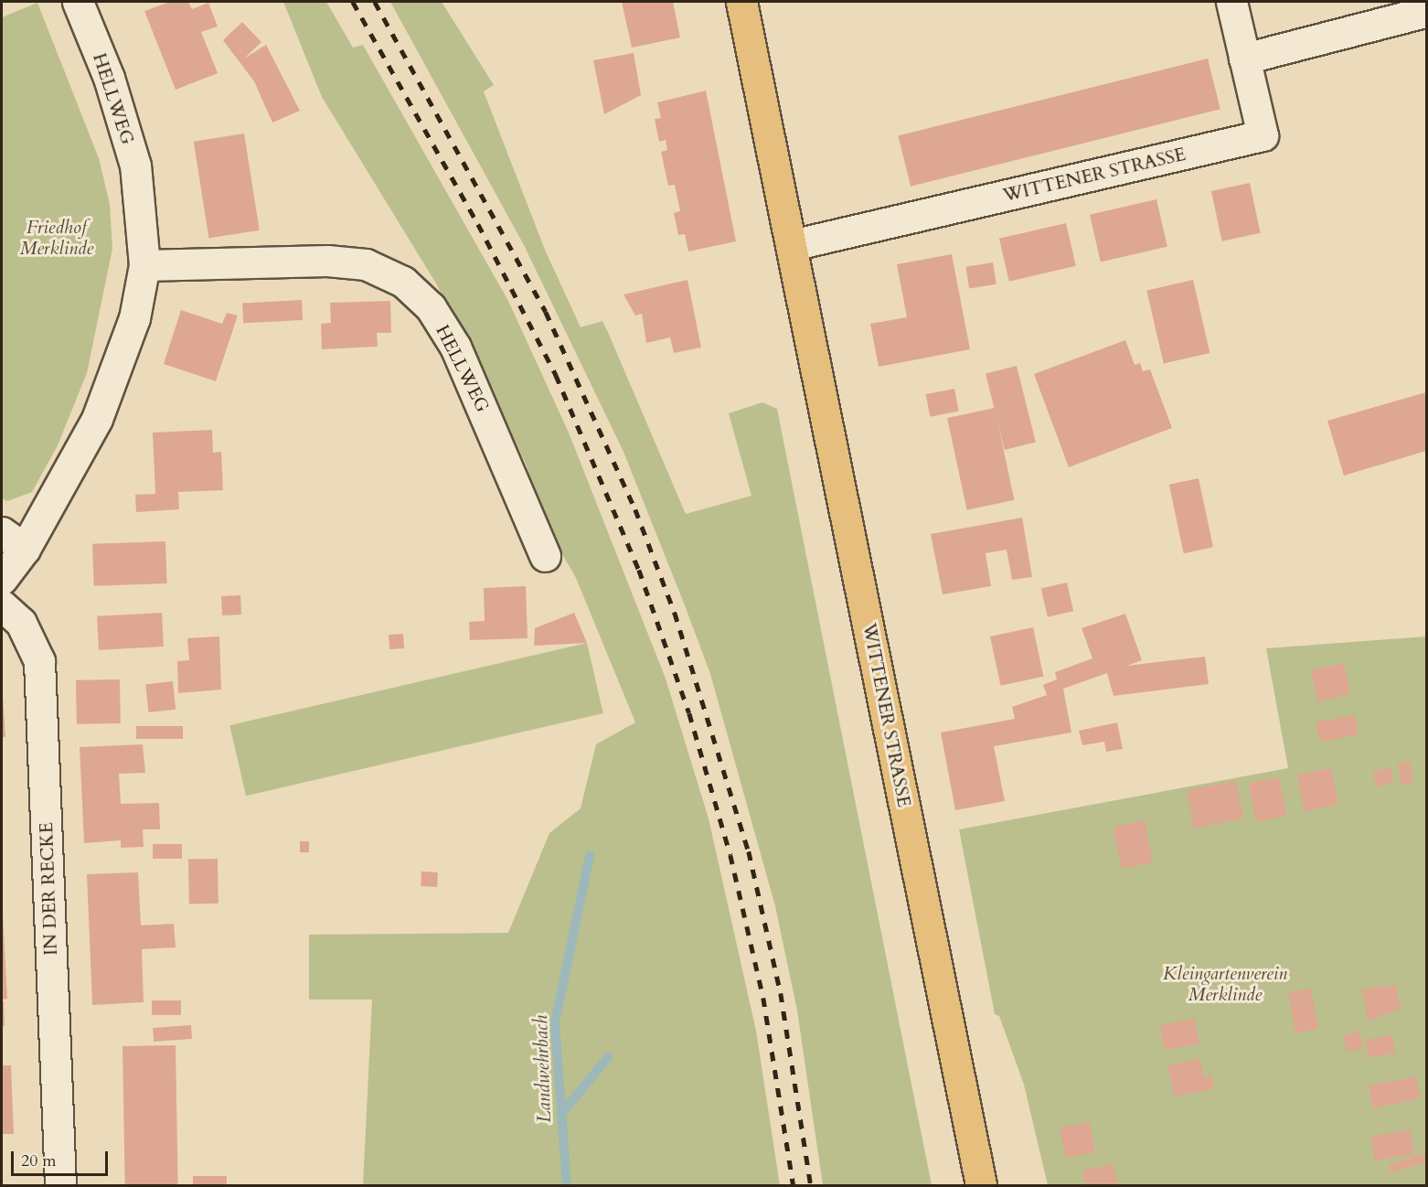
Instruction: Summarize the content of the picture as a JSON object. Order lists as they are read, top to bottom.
{
  "streets": {
    "main road": ["WITTENER STRASSE"],
    "street": ["HELLWEG", "IN DER RECKE"]
  },
  "water": ["Landwehrbach"],
  "parks": ["Friedhof Merklinde", "Kleingartenverein Merklinde"],
  "scale_bar": "20 m"
}
